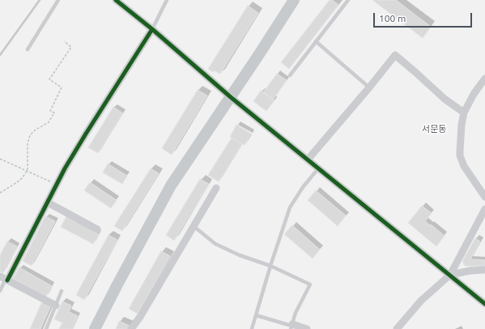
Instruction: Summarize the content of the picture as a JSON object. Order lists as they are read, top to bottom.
{
  "districts": ["서문동"],
  "scale_bar": "100 m"
}
